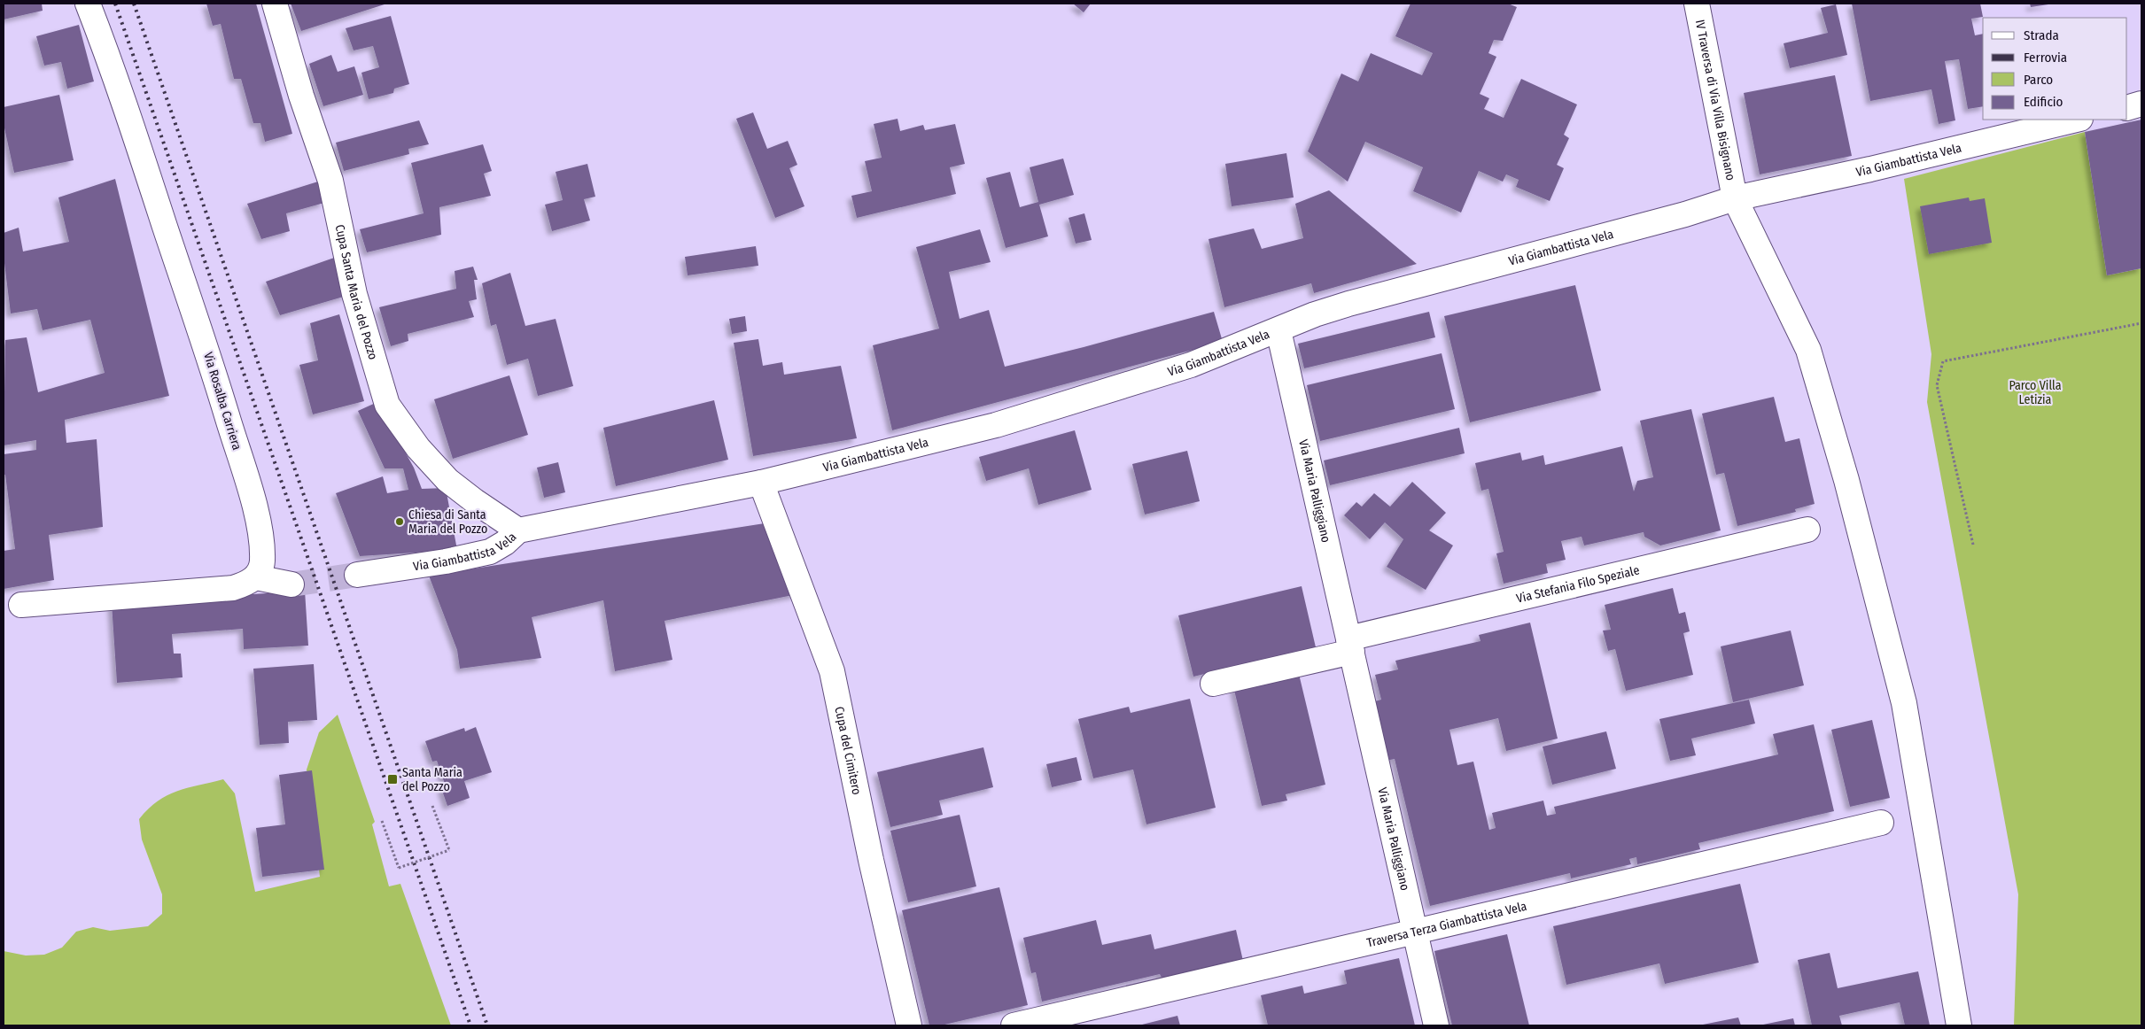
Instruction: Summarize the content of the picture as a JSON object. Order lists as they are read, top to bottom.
{
  "streets": {
    "street": [
      "IV Traversa di Via Villa Bisignano",
      "Via Giambattista Vela",
      "Cupa Santa Maria del Pozzo",
      "Via Rosalba Carriera",
      "Via Maria Palliggiano",
      "Via Stefania Filo Speziale",
      "Cupa del Cimitero",
      "Traversa Terza Giambattista Vela"
    ]
  },
  "crossings": [
    ["IV Traversa di Via Villa Bisignano", "Via Giambattista Vela"],
    ["Via Giambattista Vela", "Cupa Santa Maria del Pozzo"],
    ["Via Giambattista Vela", "Via Maria Palliggiano"],
    ["Via Giambattista Vela", "Cupa del Cimitero"],
    ["Via Maria Palliggiano", "Via Stefania Filo Speziale"],
    ["Via Maria Palliggiano", "Traversa Terza Giambattista Vela"]
  ],
  "parks": ["Parco Villa Letizia"],
  "places": {
    "other": ["Chiesa di Santa Maria del Pozzo"],
    "transit": ["Santa Maria del Pozzo"]
  },
  "legend": [
    "Strada",
    "Ferrovia",
    "Parco",
    "Edificio"
  ]
}
